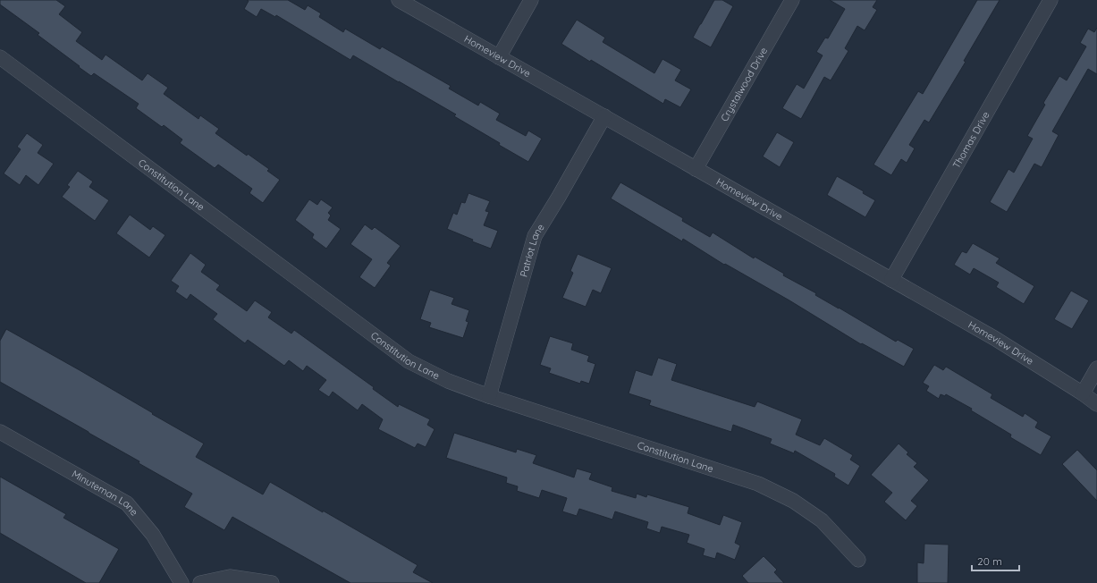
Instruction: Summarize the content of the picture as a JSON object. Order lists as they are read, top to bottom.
{
  "streets": {
    "street": [
      "Homeview Drive",
      "Crystalwood Drive",
      "Thomas Drive",
      "Constitution Lane",
      "Patriot Lane",
      "Minuteman Lane"
    ]
  },
  "crossings": [
    ["Homeview Drive", "Crystalwood Drive"],
    ["Homeview Drive", "Thomas Drive"],
    ["Homeview Drive", "Patriot Lane"],
    ["Constitution Lane", "Patriot Lane"]
  ],
  "scale_bar": "20 m"
}
